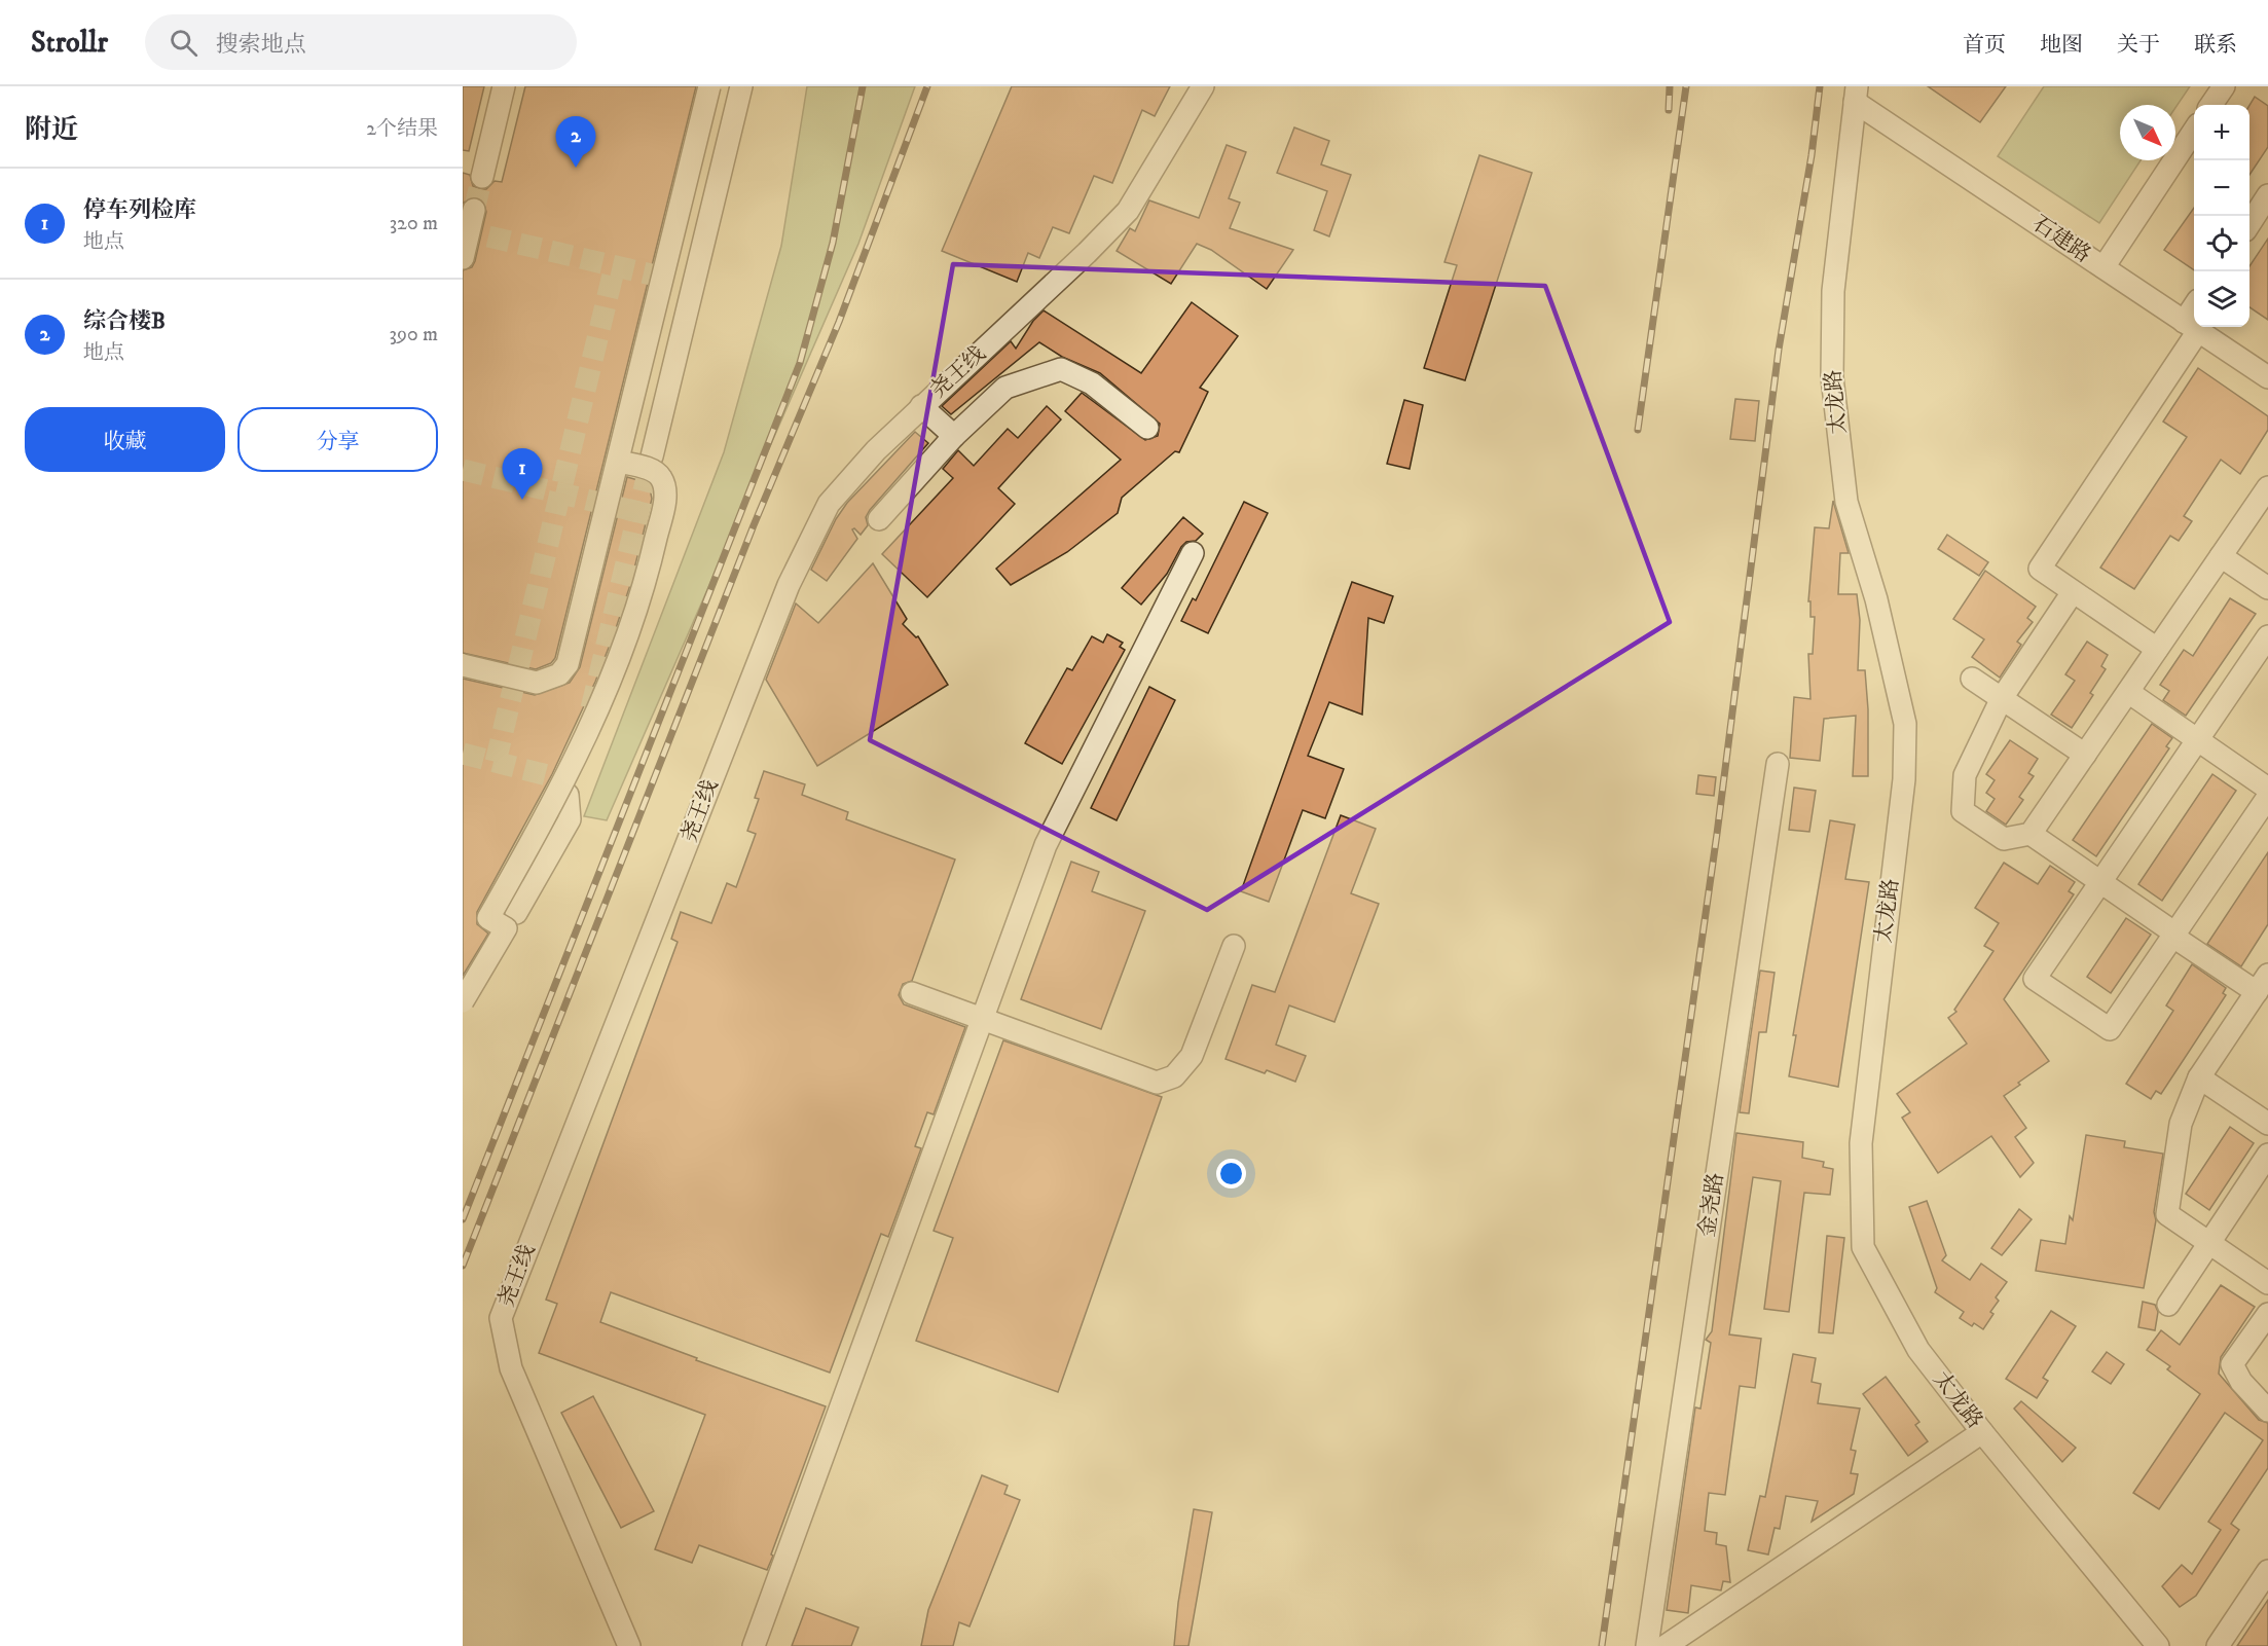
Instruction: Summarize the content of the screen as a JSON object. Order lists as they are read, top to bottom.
{
  "streets": {
    "street": [
      "石建路",
      "尧王线",
      "太龙路",
      "金尧路"
    ]
  },
  "crossings": [
    ["石建路", "太龙路"]
  ],
  "north": "bottom right",
  "page": {
    "header": "Strollr",
    "search": "搜索地点",
    "nav": [
      "首页",
      "地图",
      "关于",
      "联系"
    ],
    "heading": ["附近", "2个结果"],
    "map_buttons": ["+", "−"],
    "pins": ["2", "1"],
    "list": [
      {
        "mark": "1",
        "name": "停车列检库",
        "note": "地点",
        "value": "320 m"
      },
      {
        "mark": "2",
        "name": "综合楼B",
        "note": "地点",
        "value": "390 m"
      }
    ],
    "buttons": ["收藏", "分享"]
  }
}
